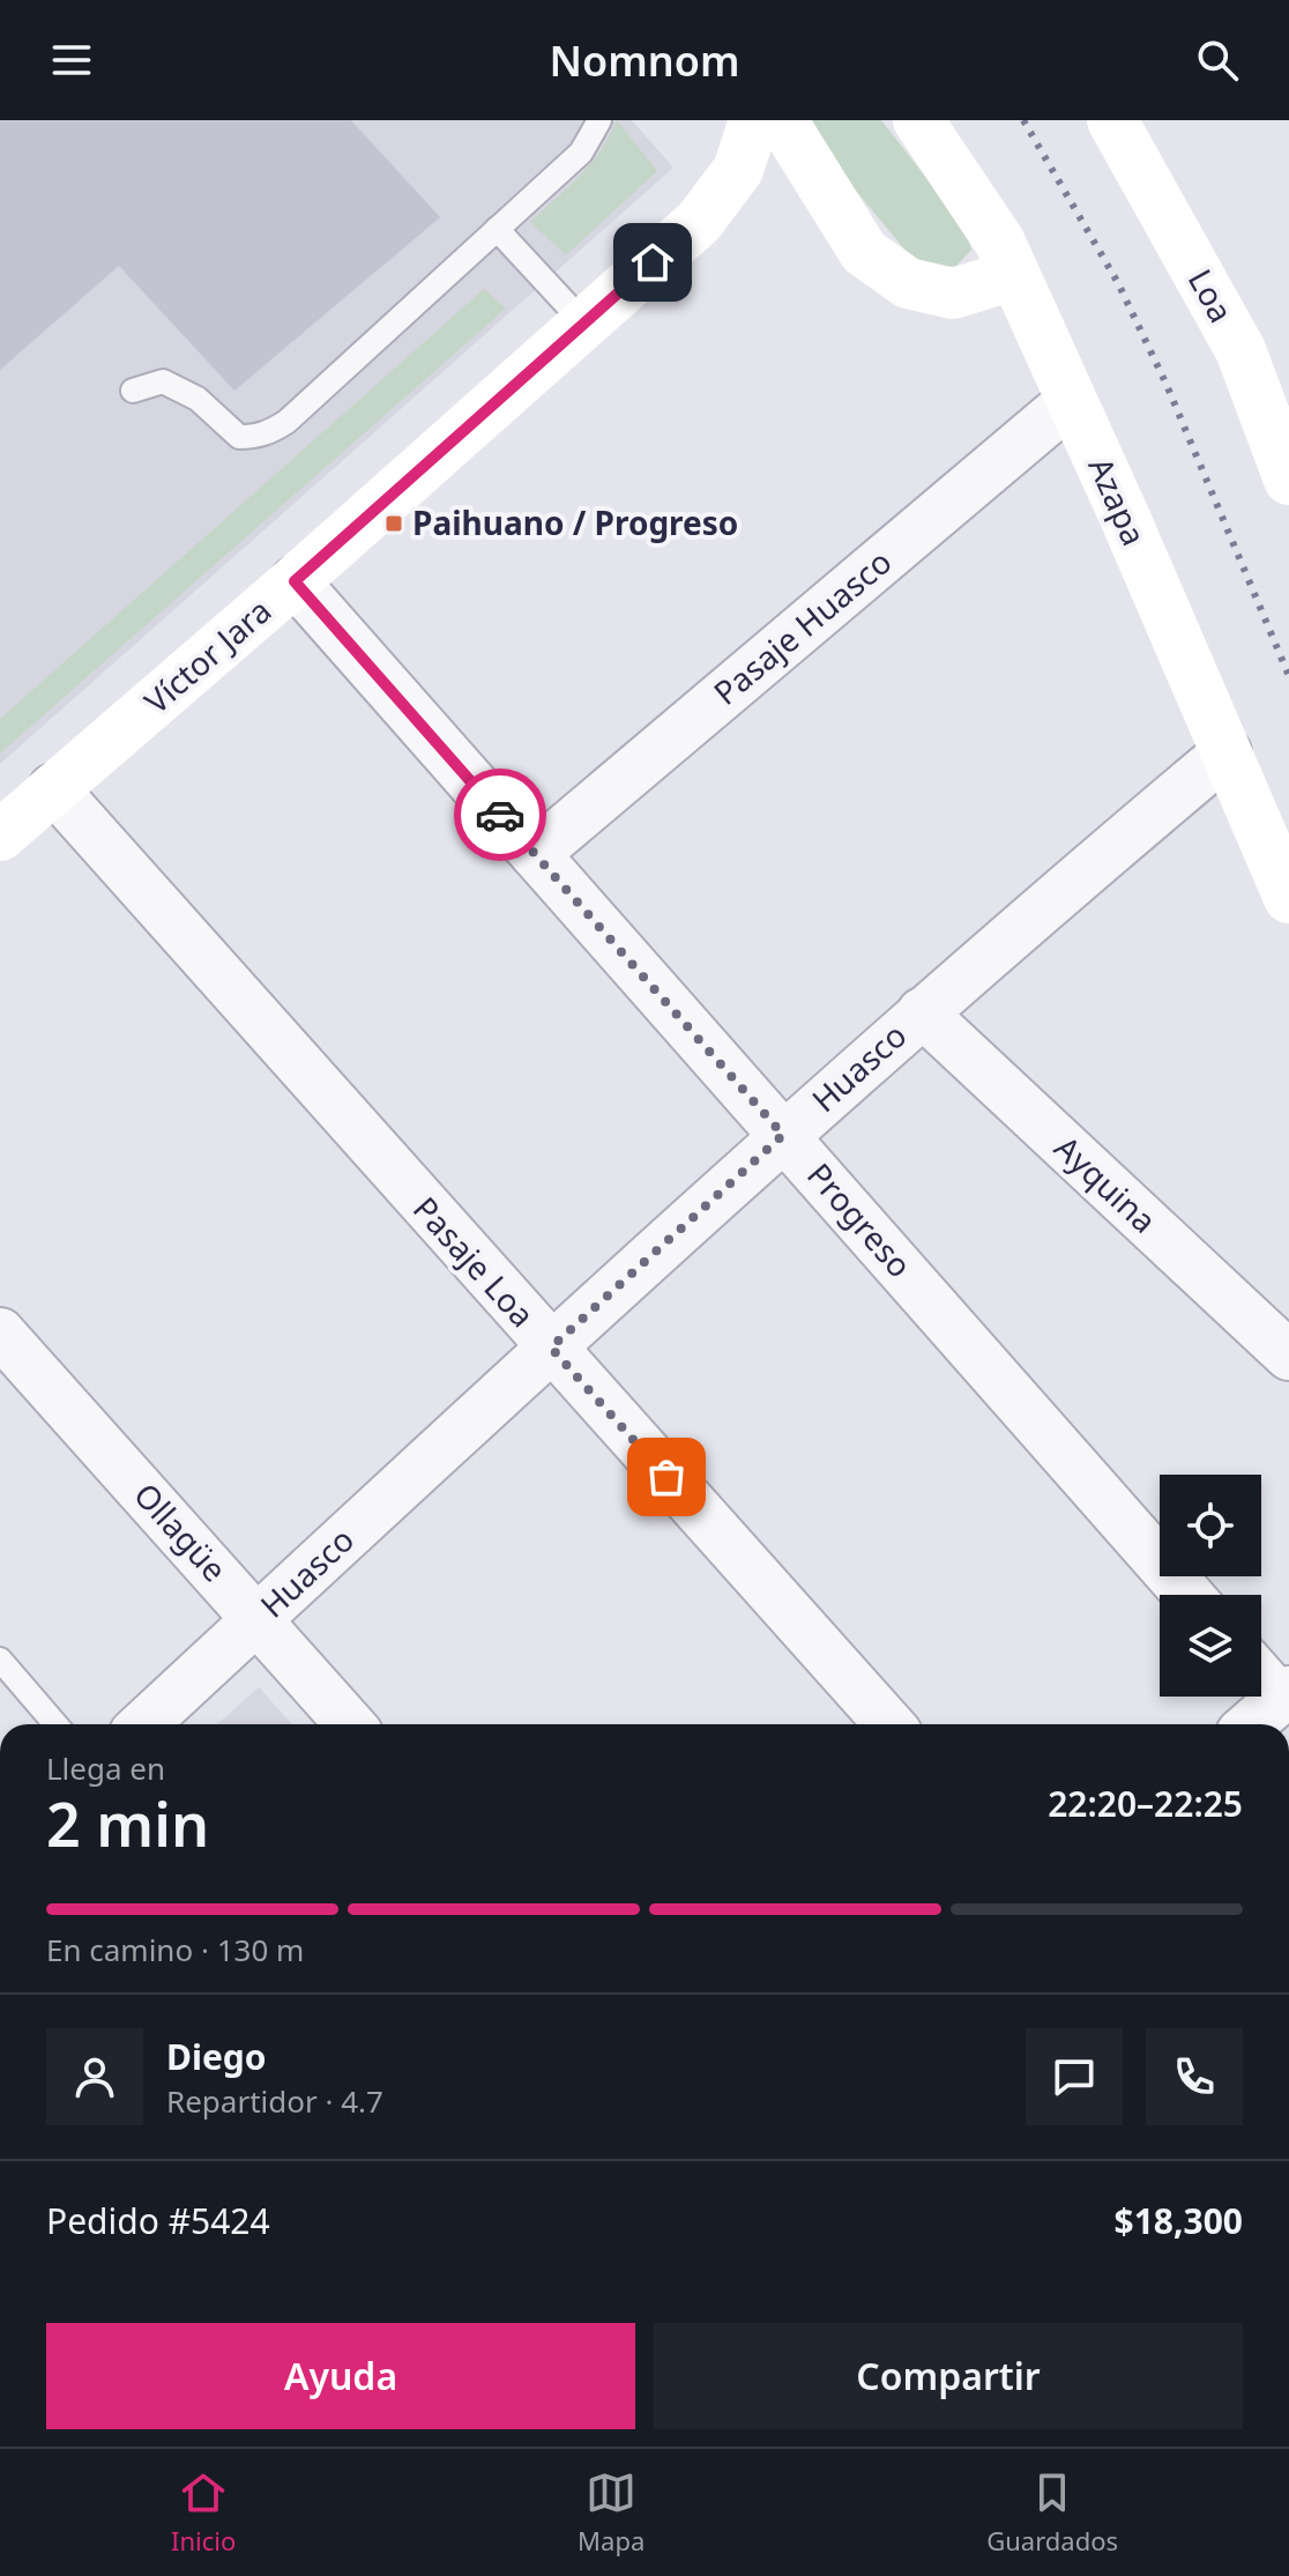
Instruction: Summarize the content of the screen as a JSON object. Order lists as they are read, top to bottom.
{
  "streets": {
    "main road": ["Loa", "Azapa", "Víctor Jara"],
    "street": [
      "Pasaje Huasco",
      "Huasco",
      "Ayquina",
      "Progreso",
      "Pasaje Loa",
      "Ollagüe"
    ]
  },
  "crossings": [
    ["Azapa", "Pasaje Huasco"],
    ["Azapa", "Huasco"],
    ["Pasaje Huasco", "Progreso"],
    ["Víctor Jara", "Progreso"],
    ["Víctor Jara", "Pasaje Loa"],
    ["Huasco", "Ayquina"],
    ["Huasco", "Progreso"],
    ["Huasco", "Pasaje Loa"],
    ["Huasco", "Ollagüe"]
  ],
  "places": {
    "transit": ["Paihuano / Progreso"]
  },
  "page": {
    "header": "Nomnom",
    "heading": ["2 min", "Llega en", "22:20–22:25"],
    "panel": [
      "Diego",
      "Repartidor · 4.7",
      "Pedido #5424",
      "$18,300"
    ],
    "bar": "En camino · 130 m",
    "buttons": ["Ayuda", "Compartir"],
    "tabs": ["Inicio", "Mapa", "Guardados"]
  }
}
